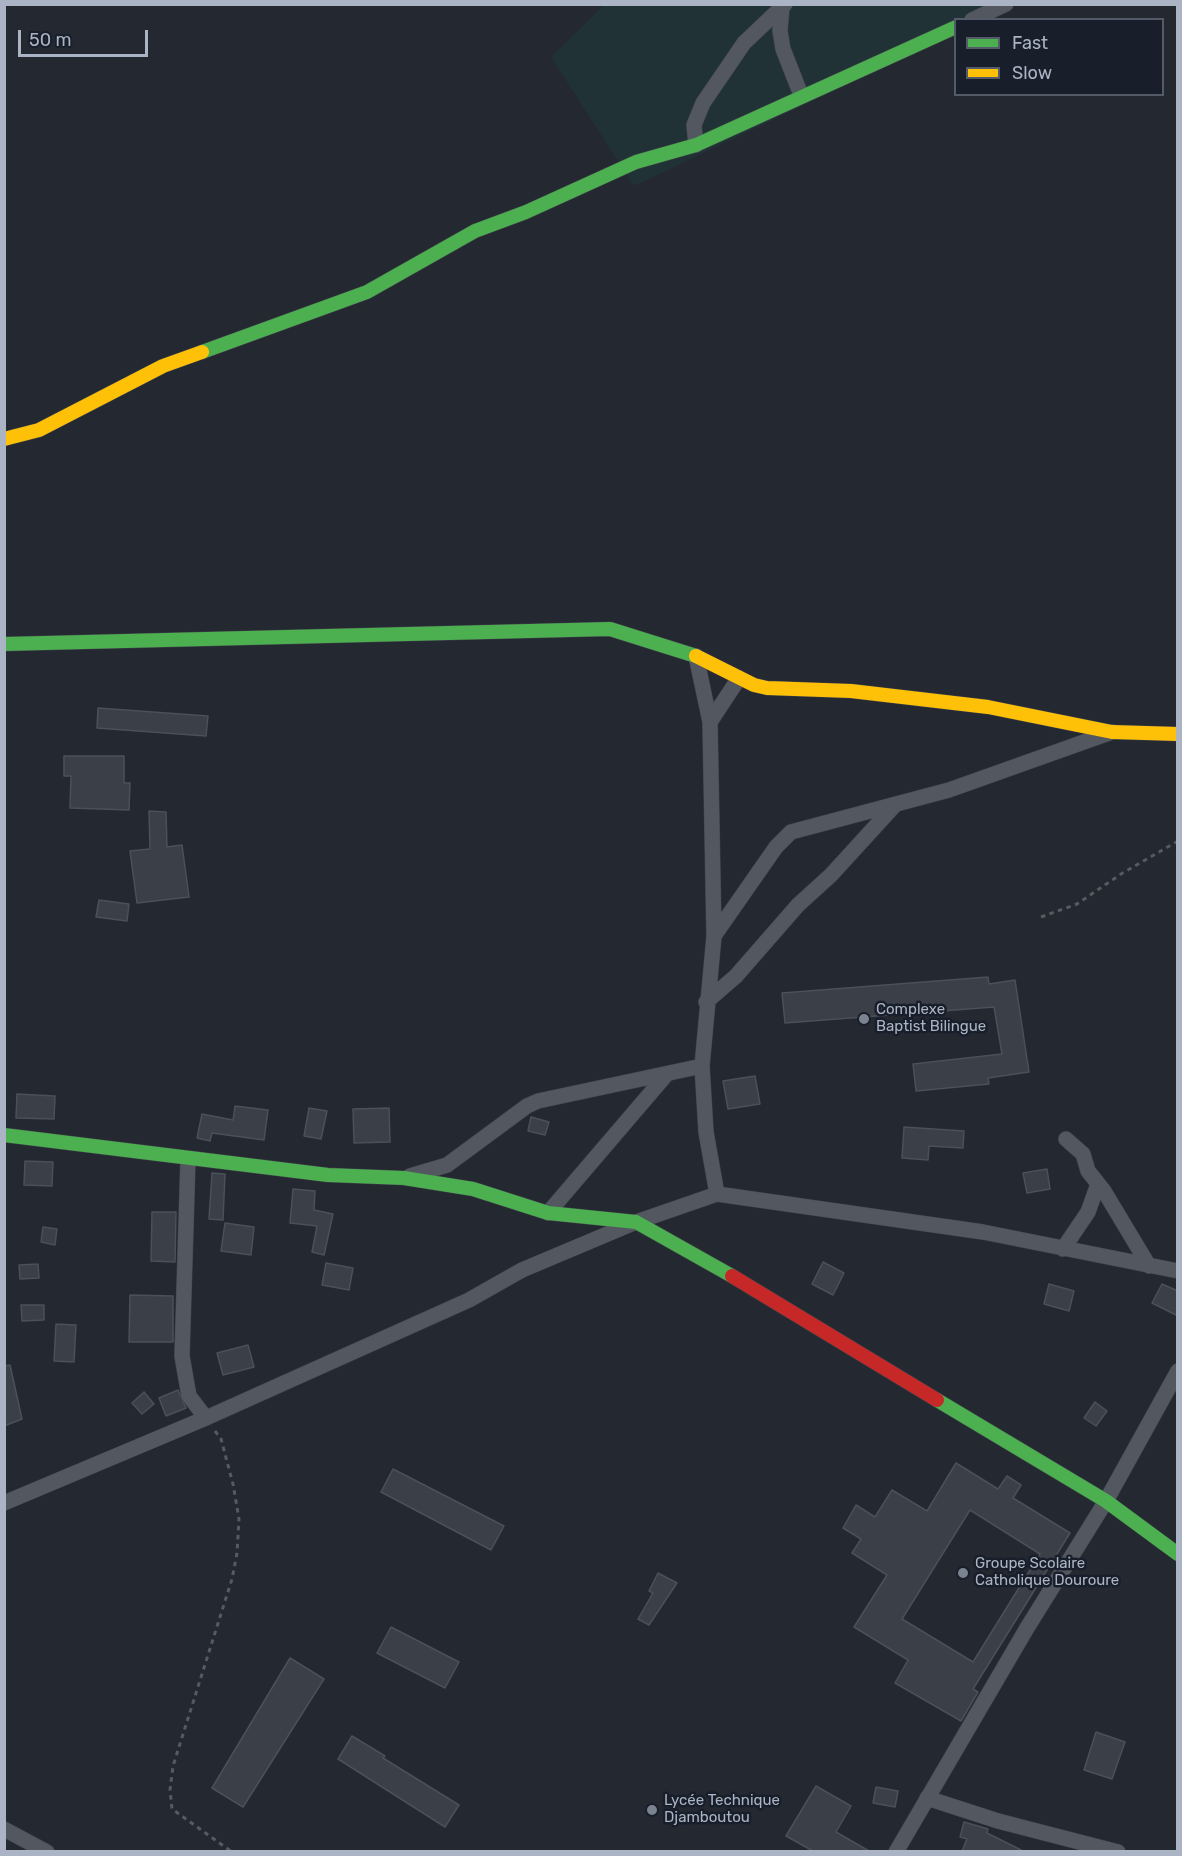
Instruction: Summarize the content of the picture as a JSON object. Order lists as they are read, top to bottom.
{
  "places": ["Complexe Baptist Bilingue", "Groupe Scolaire Catholique Douroure", "Lycée Technique Djamboutou"],
  "legend": ["Fast", "Slow"],
  "scale_bar": "50 m"
}
